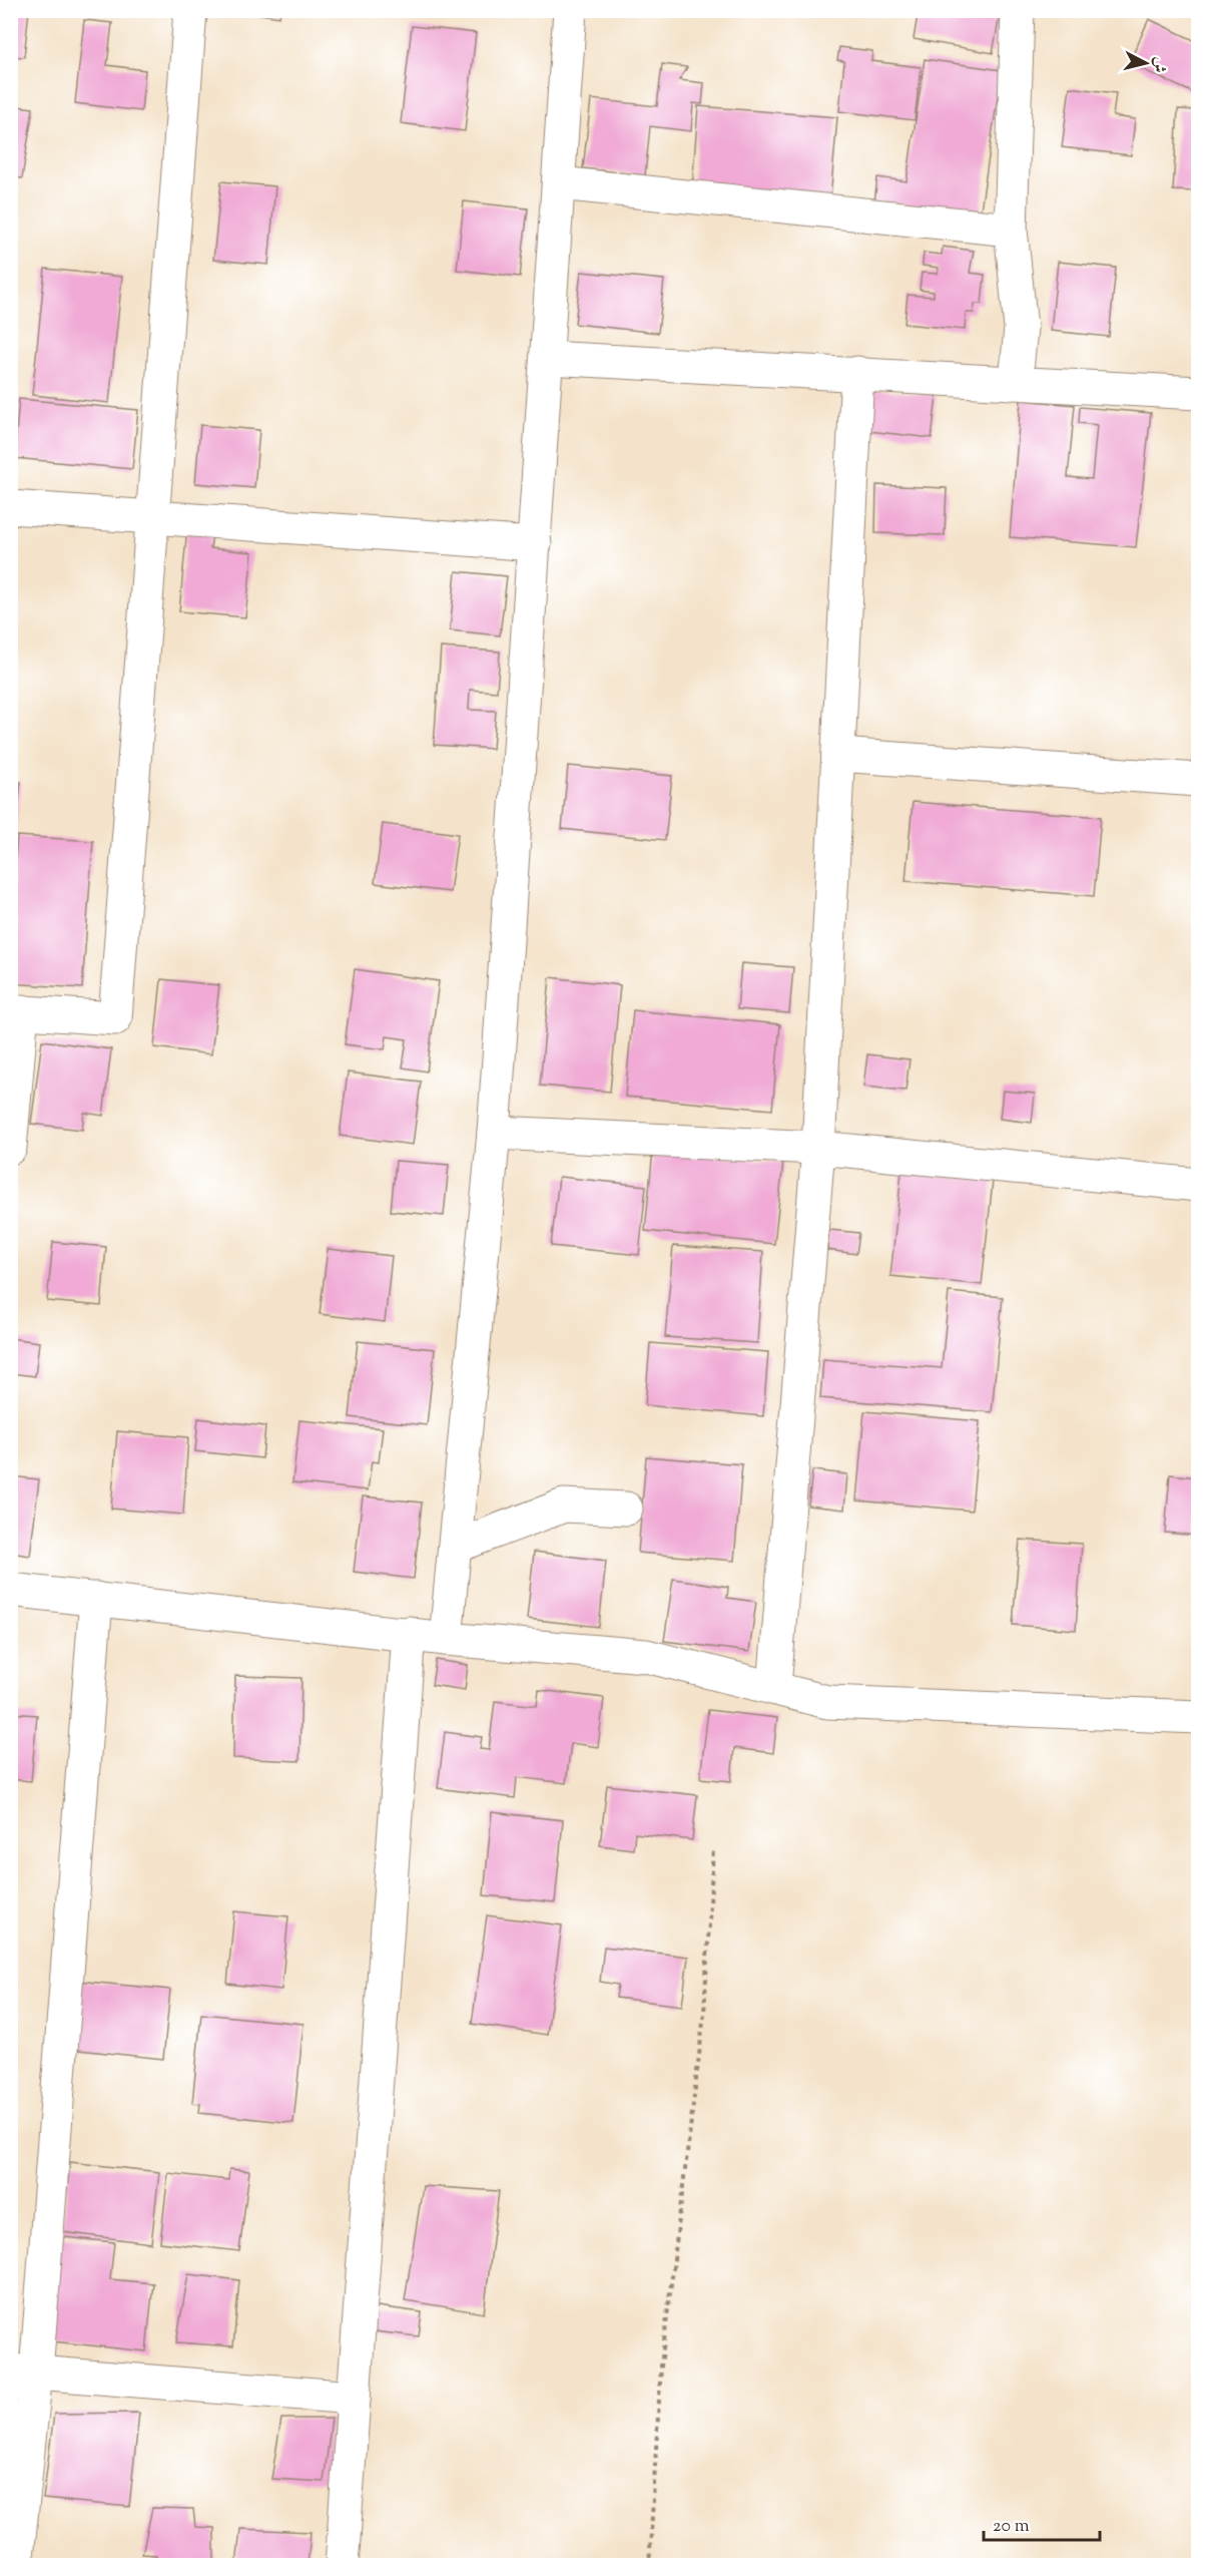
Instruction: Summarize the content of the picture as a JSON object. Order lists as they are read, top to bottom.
{
  "scale_bar": "20 m",
  "north": "right"
}
